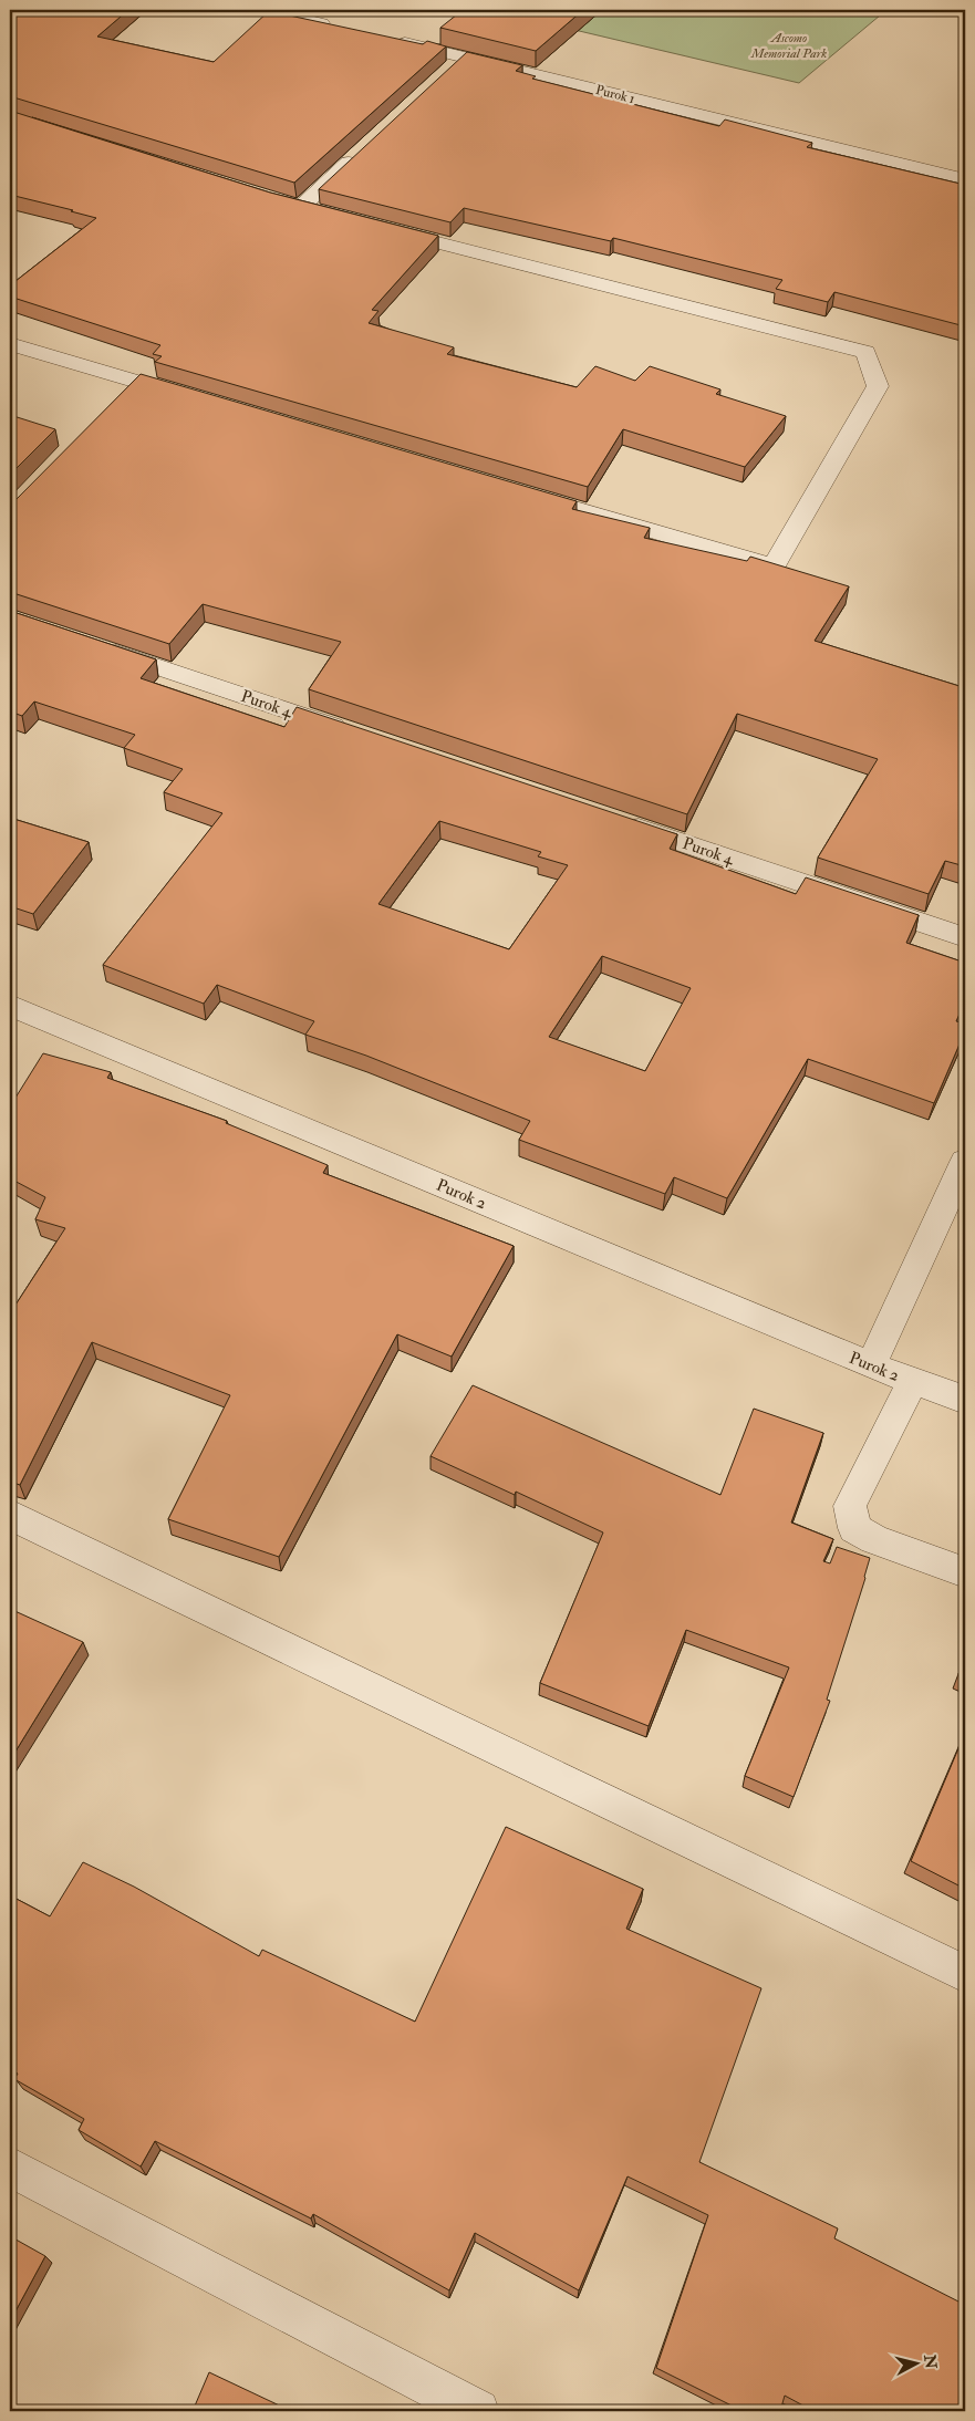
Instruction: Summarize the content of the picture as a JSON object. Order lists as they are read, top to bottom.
{
  "streets": {
    "street": ["Purok 1", "Purok 4", "Purok 2"]
  },
  "parks": ["Ascomo Memorial Park"],
  "north": "right"
}
